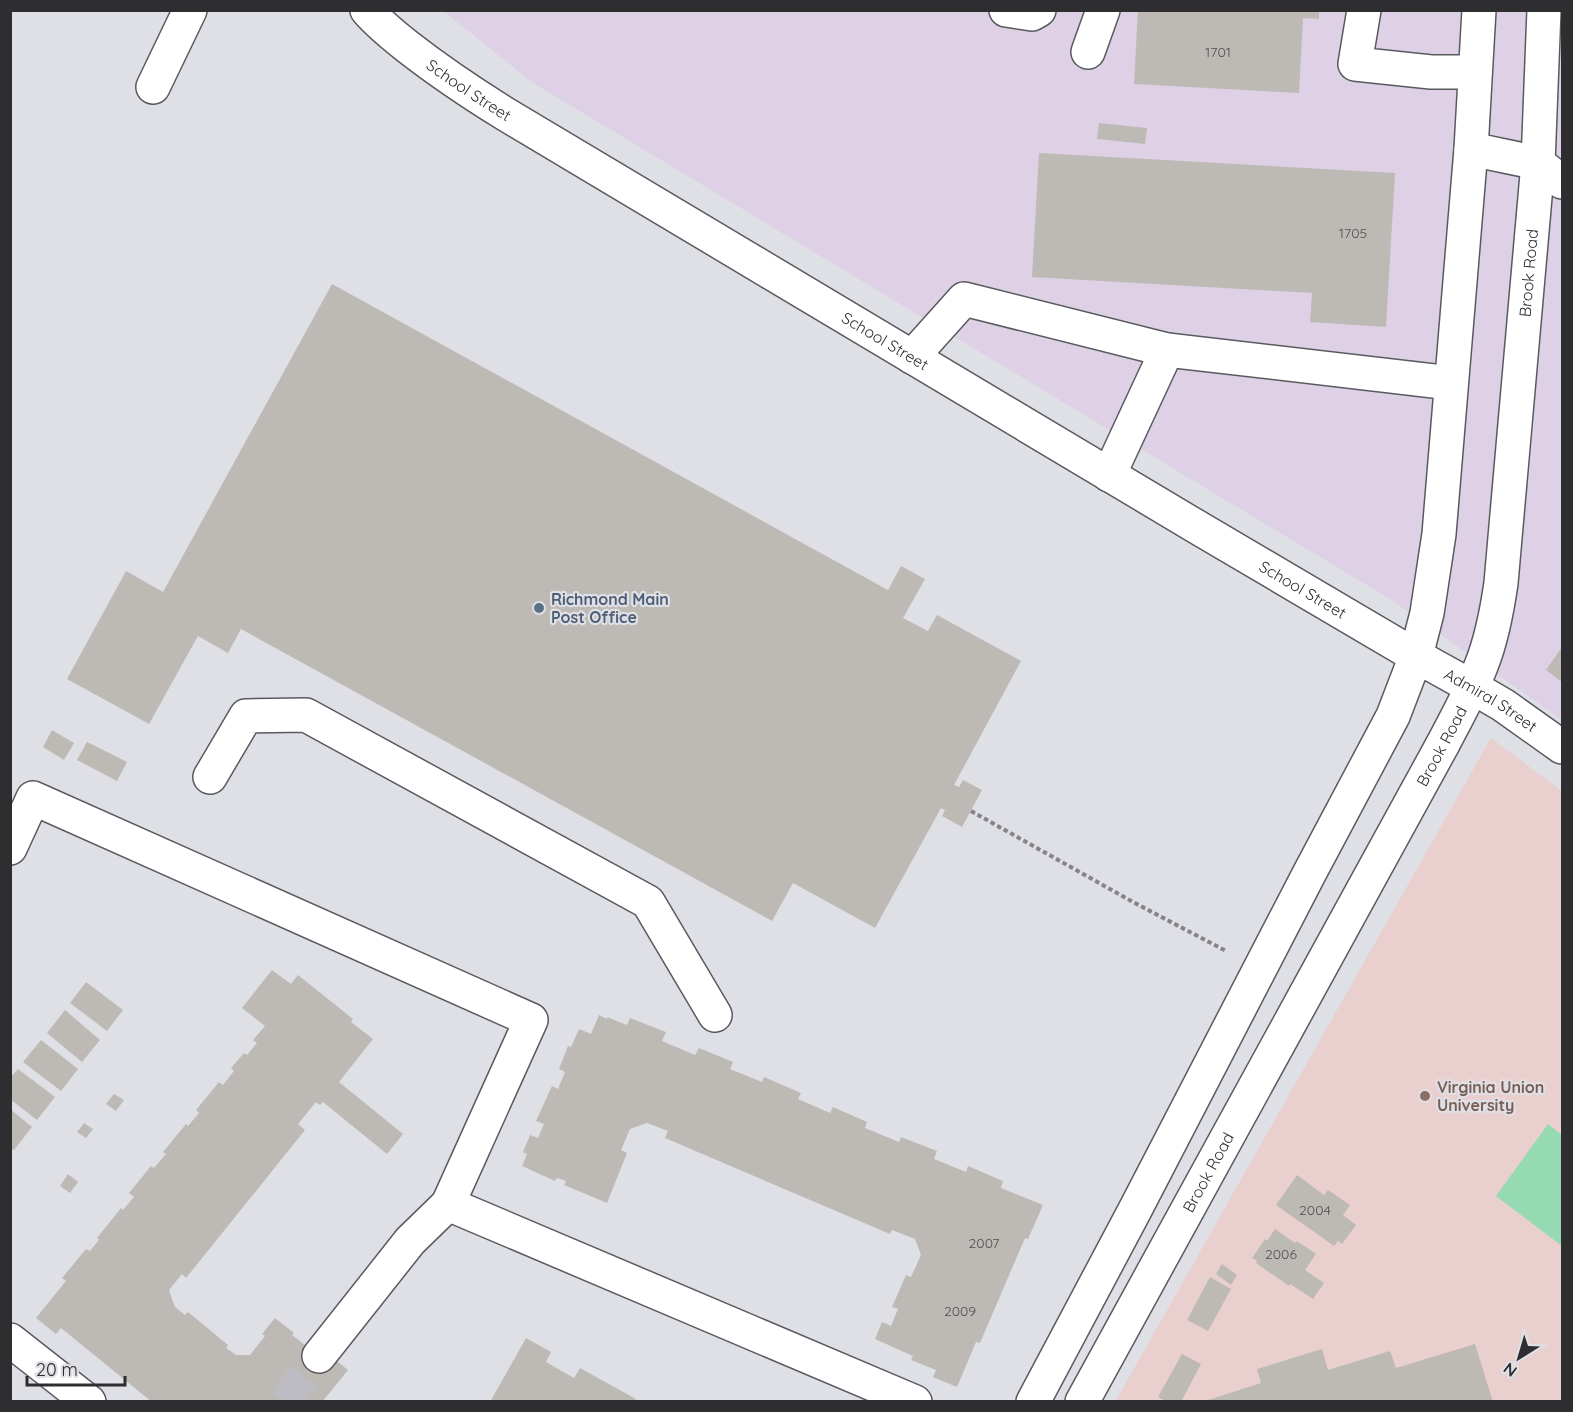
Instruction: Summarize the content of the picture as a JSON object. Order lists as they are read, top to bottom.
{
  "streets": {
    "main road": ["School Street", "Brook Road", "Admiral Street"]
  },
  "crossings": [
    ["School Street", "Admiral Street"],
    ["Brook Road", "Admiral Street"]
  ],
  "places": ["Richmond Main Post Office", "Virginia Union University"],
  "house_numbers": [
    "1701",
    "1705",
    "2004",
    "2007",
    "2006",
    "2009"
  ],
  "scale_bar": "20 m",
  "north": "bottom left"
}
